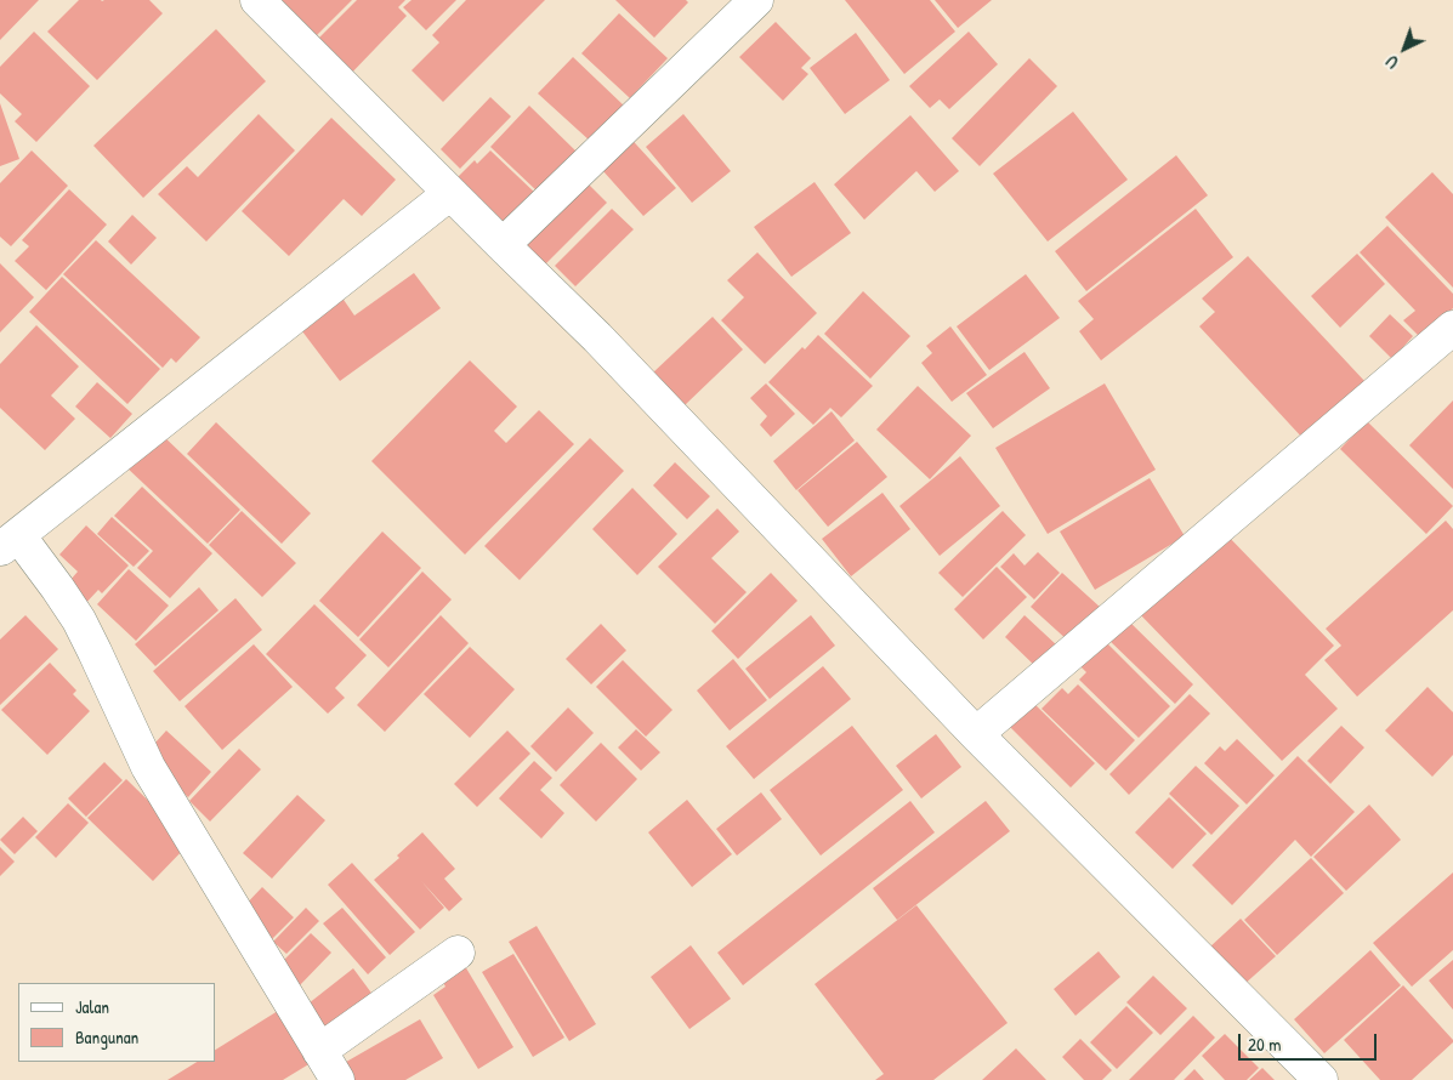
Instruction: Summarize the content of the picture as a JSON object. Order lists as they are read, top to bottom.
{
  "legend": ["Jalan", "Bangunan"],
  "scale_bar": "20 m",
  "north": "bottom left"
}
